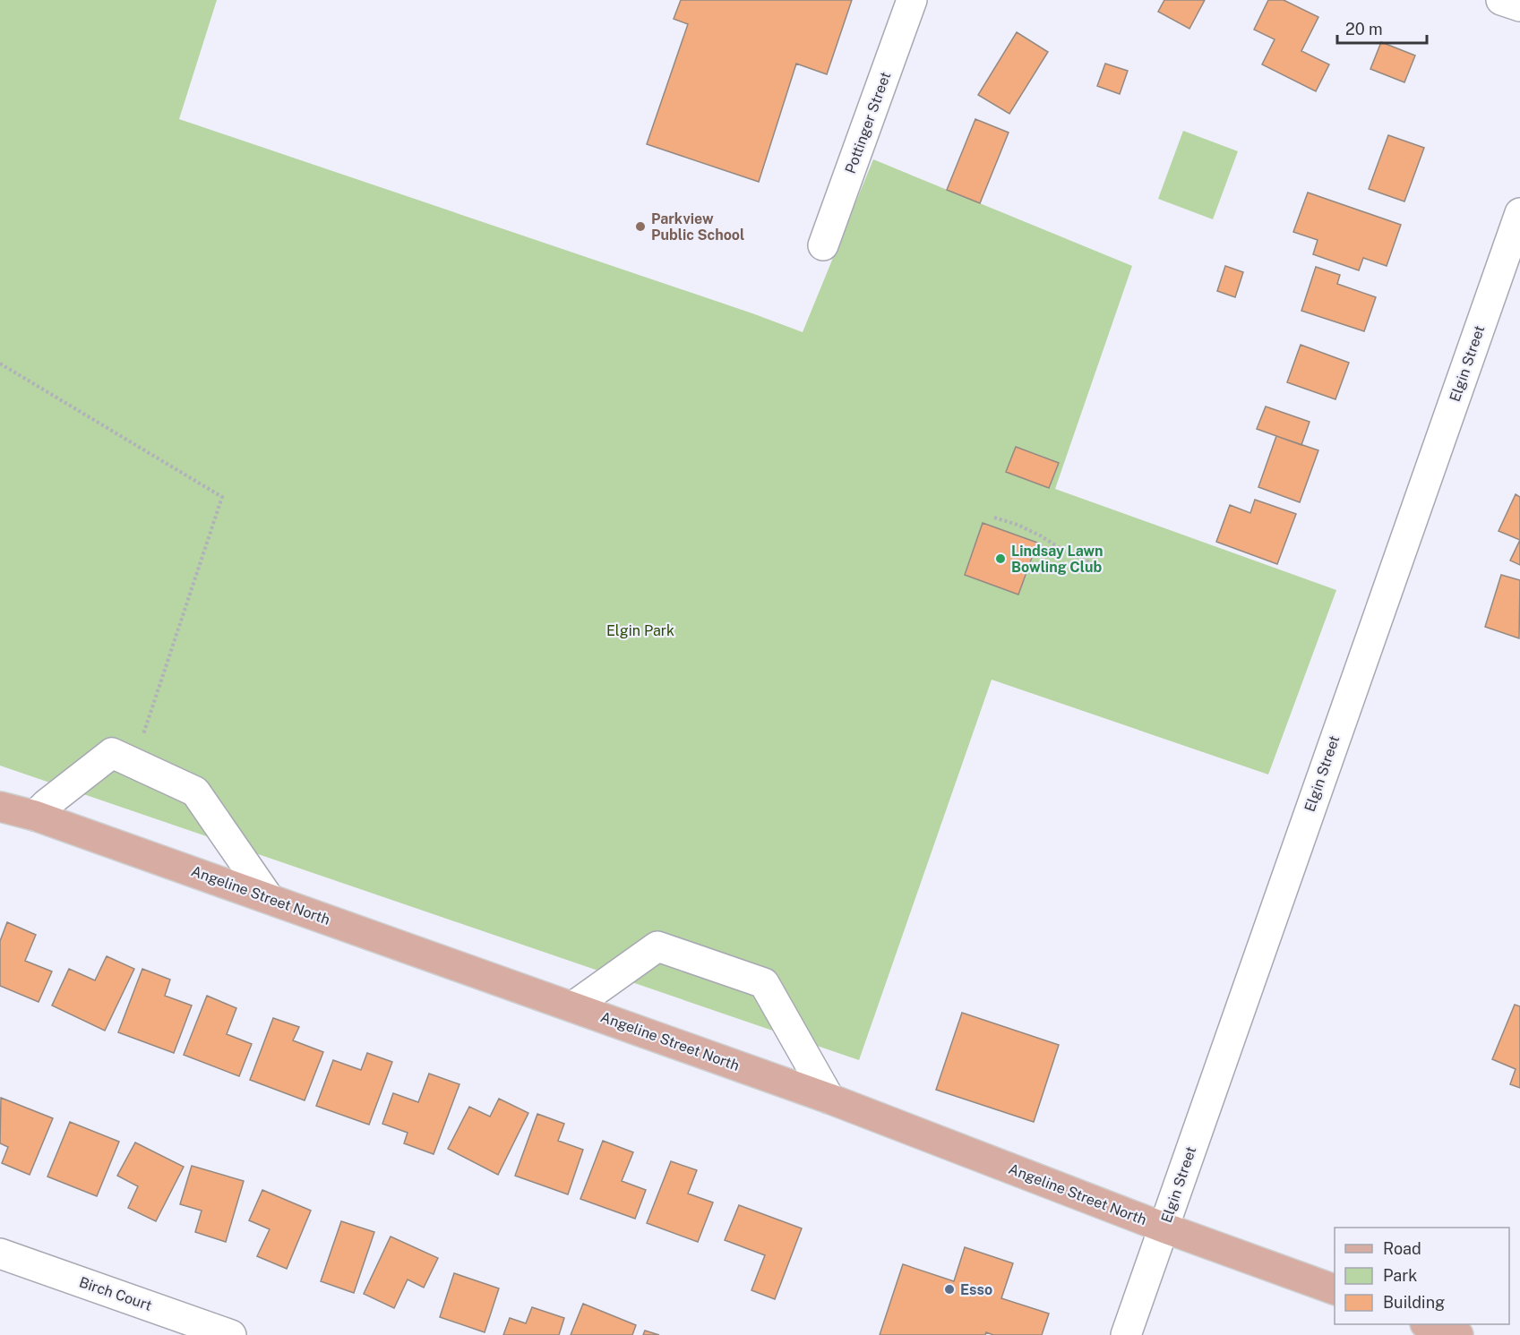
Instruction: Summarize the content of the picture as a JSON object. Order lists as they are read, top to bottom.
{
  "streets": {
    "main road": ["Angeline Street North"],
    "street": ["Pottinger Street", "Elgin Street", "Birch Court"]
  },
  "crossings": [
    ["Elgin Street", "Angeline Street North"]
  ],
  "parks": ["Elgin Park"],
  "places": ["Parkview Public School", "Lindsay Lawn Bowling Club", "Esso"],
  "legend": ["Road", "Park", "Building"],
  "scale_bar": "20 m"
}
